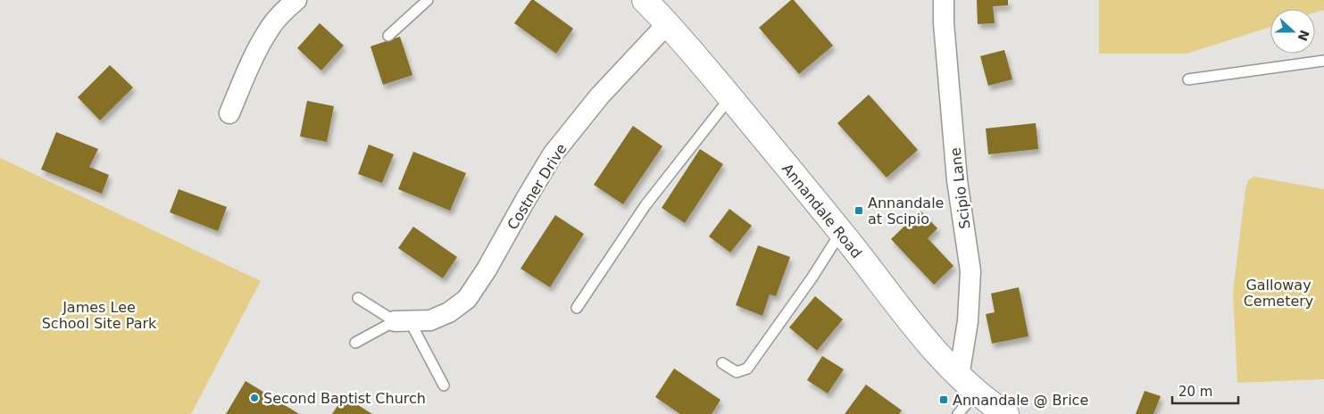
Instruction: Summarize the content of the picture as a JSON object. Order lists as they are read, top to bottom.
{
  "streets": {
    "main road": ["Annandale Road"],
    "street": ["Costner Drive", "Scipio Lane"]
  },
  "crossings": [
    ["Costner Drive", "Annandale Road"],
    ["Scipio Lane", "Annandale Road"]
  ],
  "parks": ["Galloway Cemetery", "James Lee School Site Park"],
  "places": {
    "transit": ["Annandale at Scipio", "Annandale @ Brice"],
    "other": ["Second Baptist Church"]
  },
  "scale_bar": "20 m",
  "north": "right"
}
